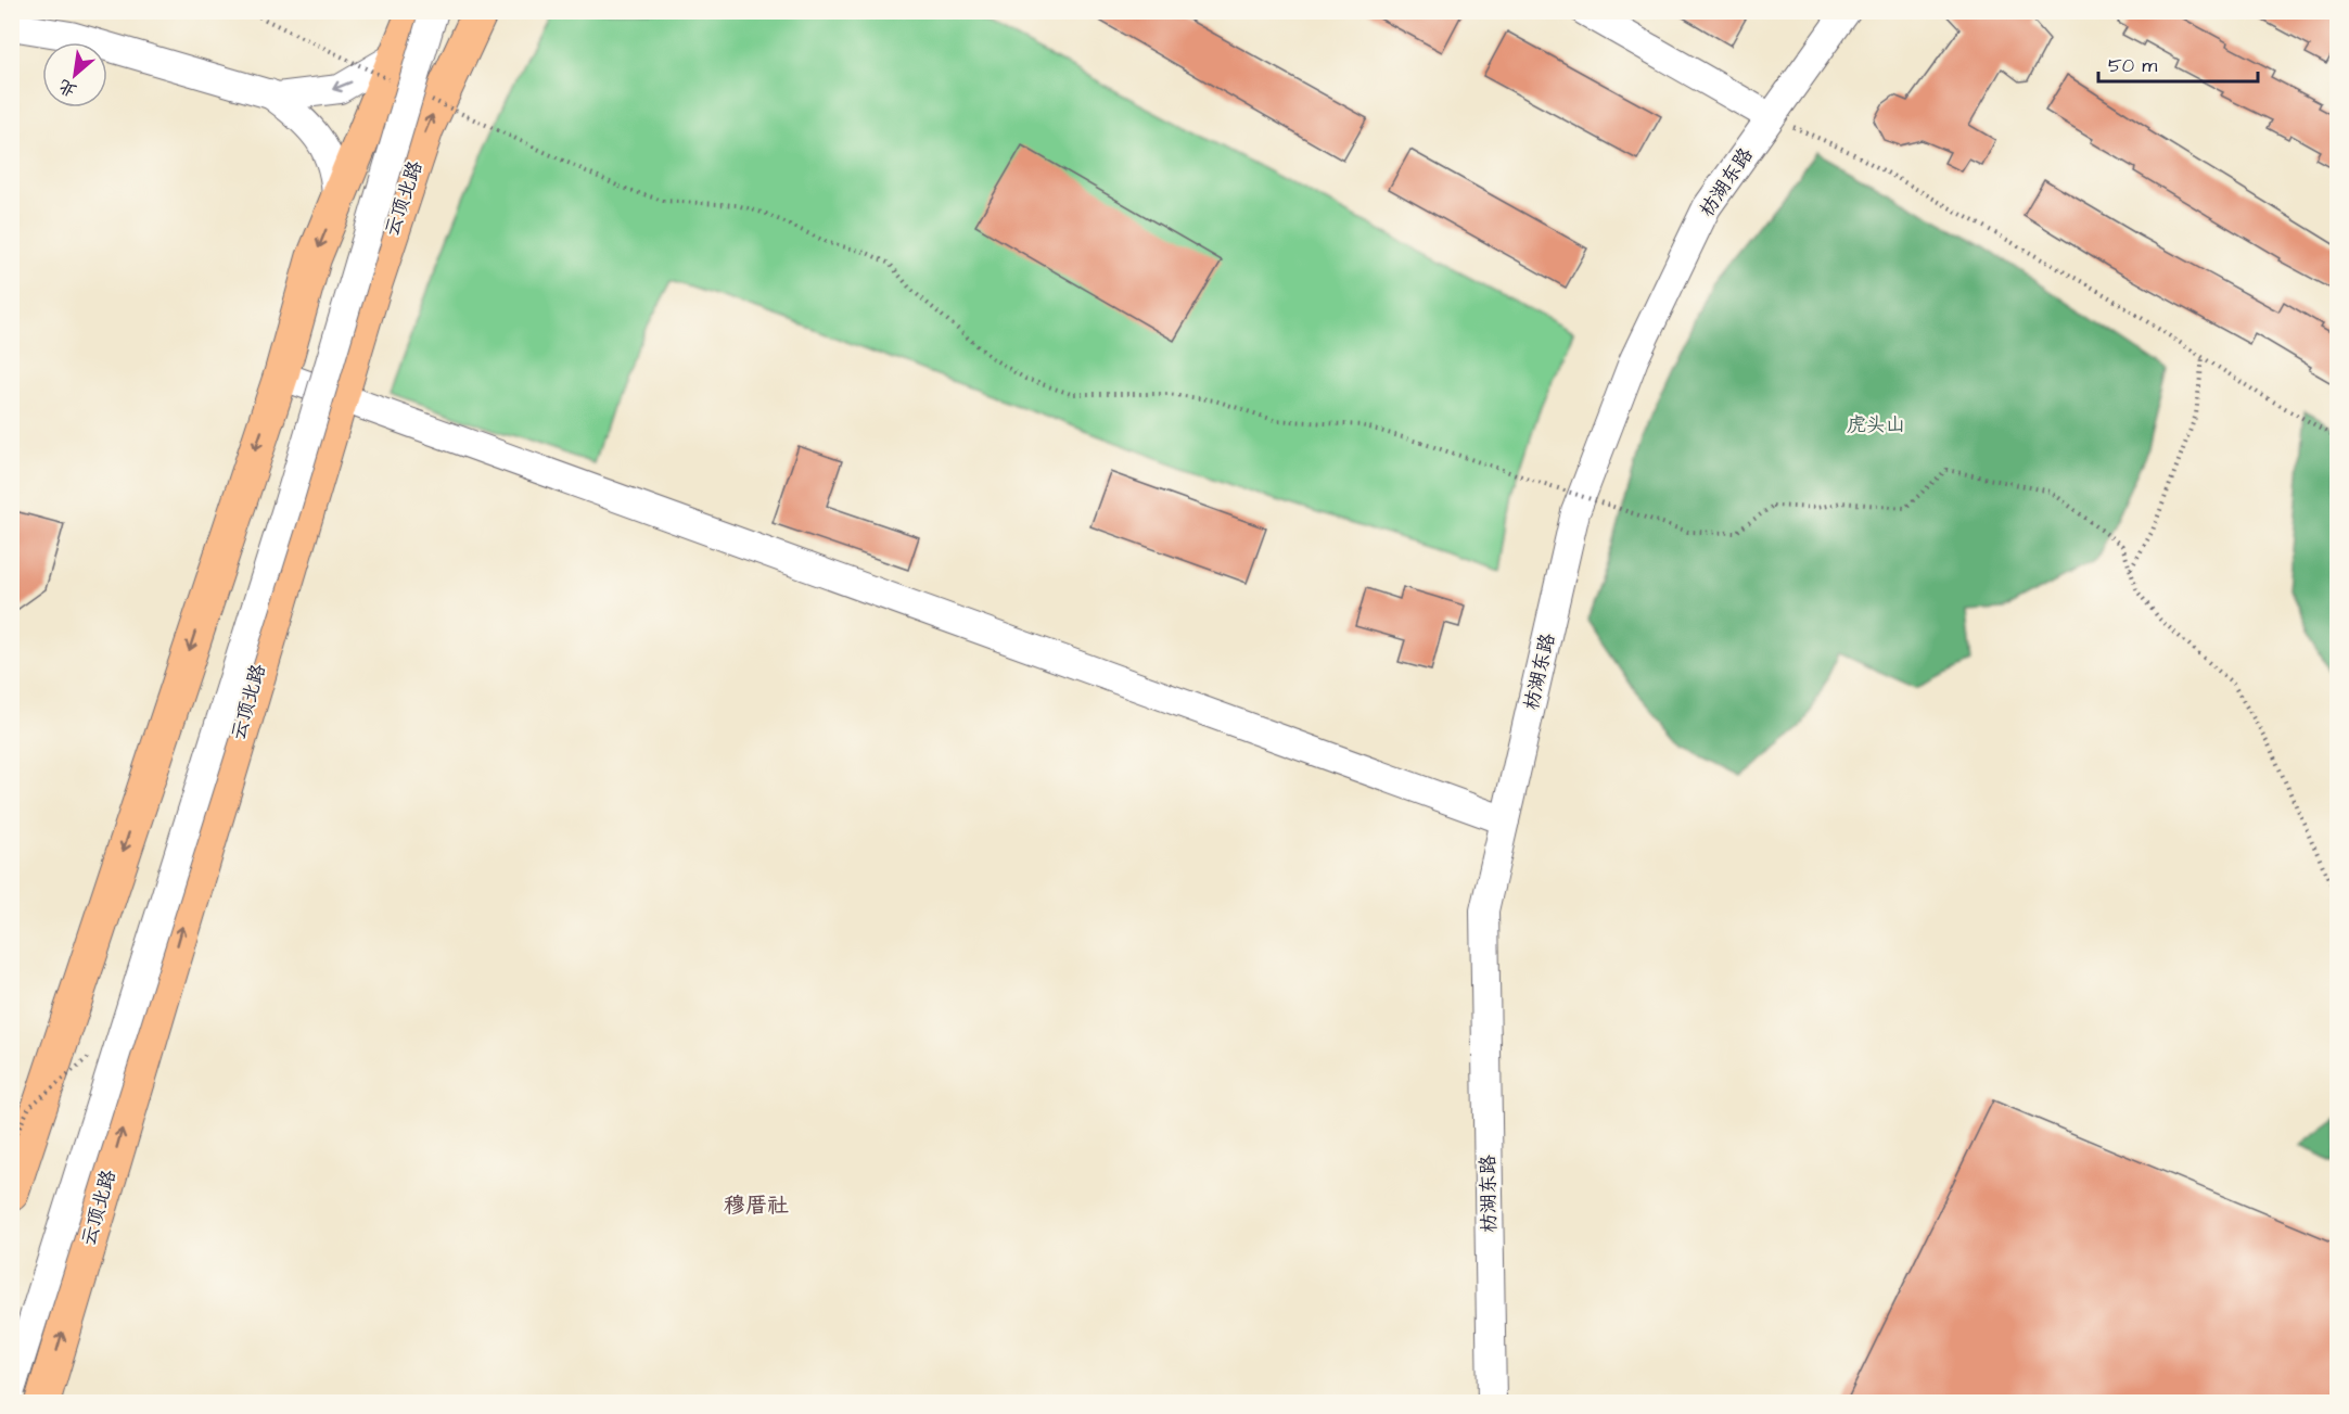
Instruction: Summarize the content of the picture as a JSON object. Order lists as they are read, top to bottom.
{
  "streets": {
    "main road": ["云顶北路"],
    "street": ["枋湖东路"]
  },
  "districts": ["穆厝社"],
  "parks": ["虎头山"],
  "scale_bar": "50 m",
  "north": "bottom left"
}
